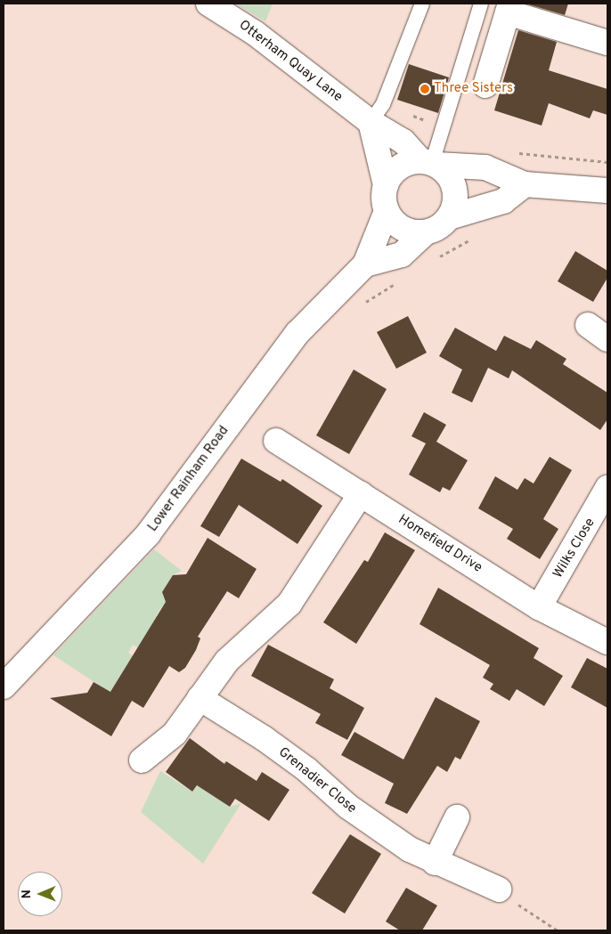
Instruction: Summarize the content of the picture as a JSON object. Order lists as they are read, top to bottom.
{
  "streets": {
    "street": [
      "Otterham Quay Lane",
      "Lower Rainham Road",
      "Homefield Drive",
      "Wilks Close",
      "Grenadier Close"
    ]
  },
  "crossings": [
    ["Otterham Quay Lane", "Lower Rainham Road"],
    ["Homefield Drive", "Wilks Close"]
  ],
  "places": ["Three Sisters"],
  "north": "left"
}
